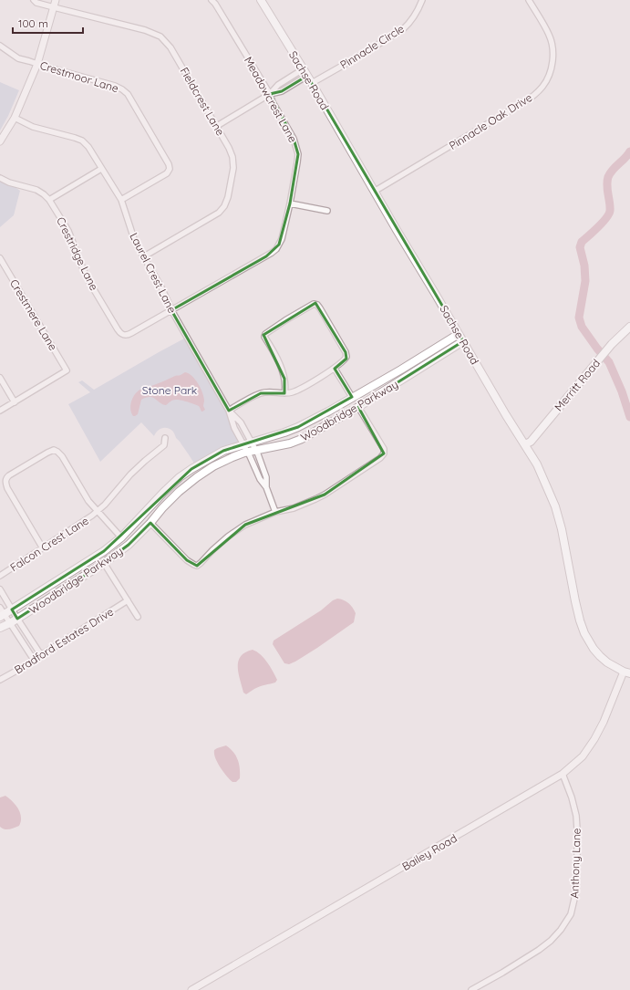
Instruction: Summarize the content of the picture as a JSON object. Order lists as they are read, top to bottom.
{
  "streets": {
    "main road": ["Sachse Road", "Merritt Road", "Woodbridge Parkway"],
    "street": [
      "Pinnacle Circle",
      "Crestmoor Lane",
      "Meadowcrest Lane",
      "Fieldcrest Lane",
      "Pinnacle Oak Drive",
      "Crestridge Lane",
      "Laurel Crest Lane",
      "Crestmere Lane",
      "Falcon Crest Lane",
      "Bradford Estates Drive",
      "Bailey Road",
      "Anthony Lane"
    ]
  },
  "crossings": [
    ["Pinnacle Circle", "Sachse Road"],
    ["Crestmoor Lane", "Laurel Crest Lane"],
    ["Sachse Road", "Pinnacle Oak Drive"],
    ["Sachse Road", "Merritt Road"],
    ["Sachse Road", "Woodbridge Parkway"],
    ["Sachse Road", "Bailey Road"],
    ["Meadowcrest Lane", "Crestridge Lane"],
    ["Meadowcrest Lane", "Laurel Crest Lane"],
    ["Fieldcrest Lane", "Laurel Crest Lane"],
    ["Laurel Crest Lane", "Woodbridge Parkway"],
    ["Bailey Road", "Anthony Lane"]
  ],
  "parks": ["Stone Park"],
  "scale_bar": "100 m"
}
